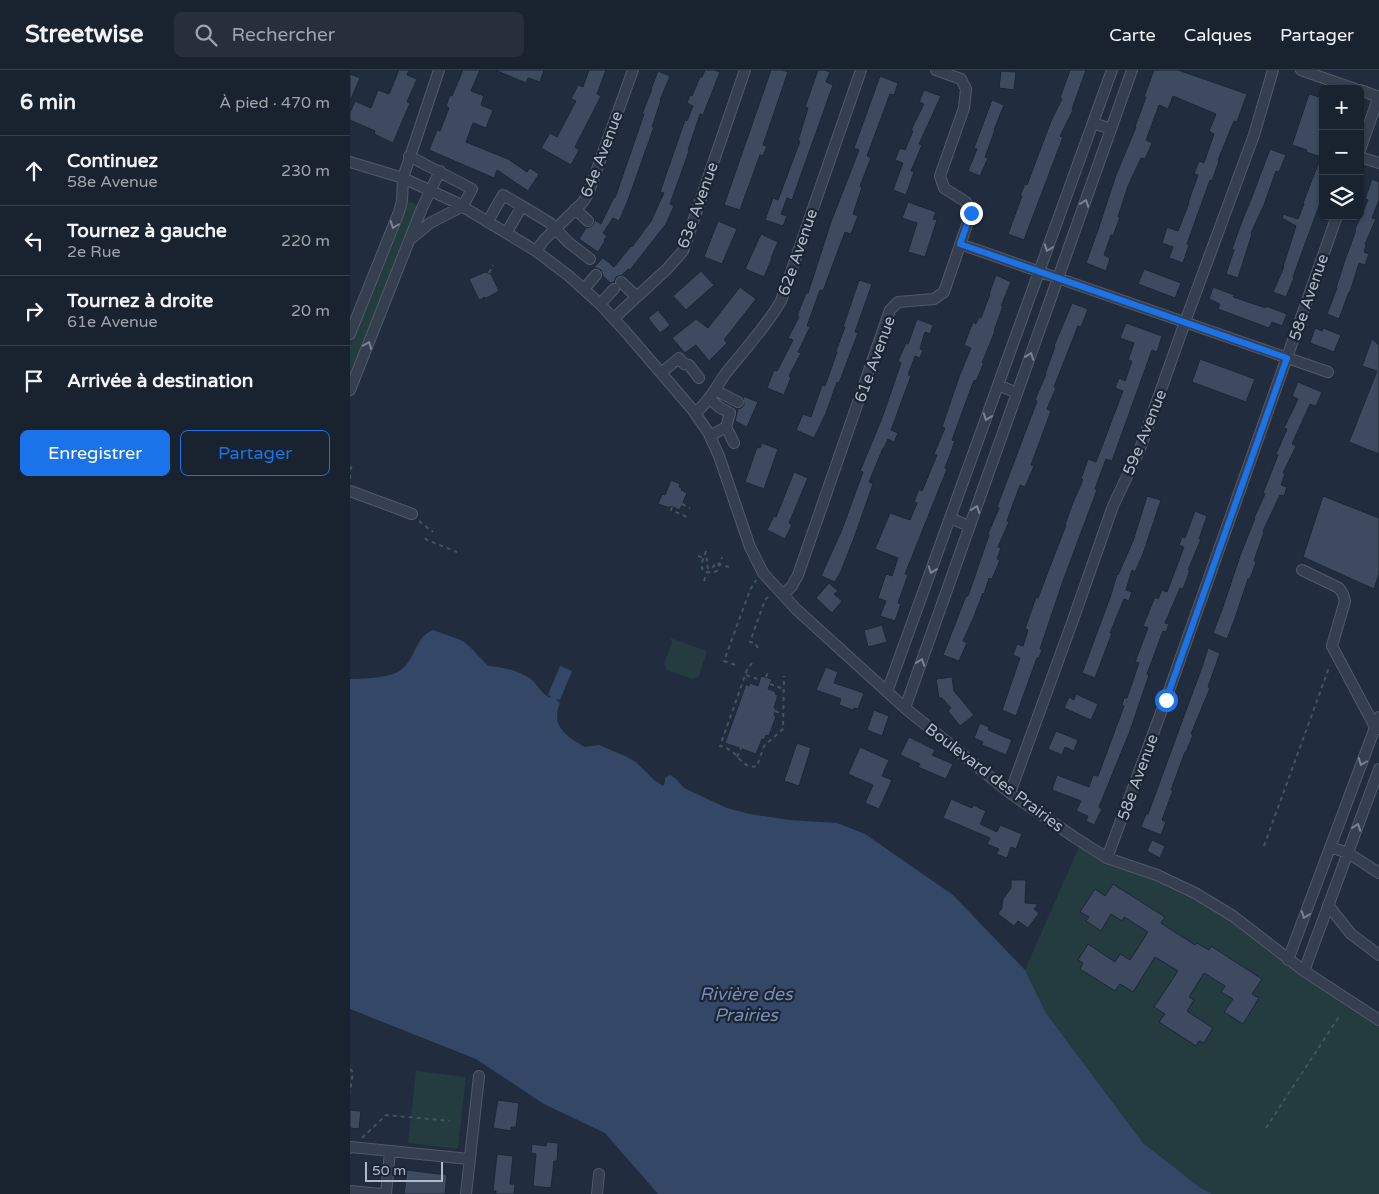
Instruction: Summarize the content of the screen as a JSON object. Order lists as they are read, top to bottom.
{
  "streets": {
    "street": [
      "64e Avenue",
      "63e Avenue",
      "62e Avenue",
      "58e Avenue",
      "61e Avenue",
      "59e Avenue",
      "Boulevard des Prairies"
    ]
  },
  "crossings": [
    ["64e Avenue", "Boulevard des Prairies"],
    ["63e Avenue", "Boulevard des Prairies"],
    ["62e Avenue", "Boulevard des Prairies"],
    ["58e Avenue", "Boulevard des Prairies"],
    ["61e Avenue", "Boulevard des Prairies"],
    ["59e Avenue", "Boulevard des Prairies"]
  ],
  "water": ["Rivière des Prairies"],
  "scale_bar": "50 m",
  "page": {
    "header": "Streetwise",
    "search": "Rechercher",
    "nav": ["Carte", "Calques", "Partager"],
    "heading": ["6 min", "À pied · 470 m"],
    "map_buttons": ["+", "−"],
    "list": [
      ["Continuez", "58e Avenue", "230 m"],
      ["Tournez à gauche", "2e Rue", "220 m"],
      ["Tournez à droite", "61e Avenue", "20 m"],
      "Arrivée à destination"
    ],
    "buttons": ["Enregistrer", "Partager"],
    "scale": "50 m"
  }
}
